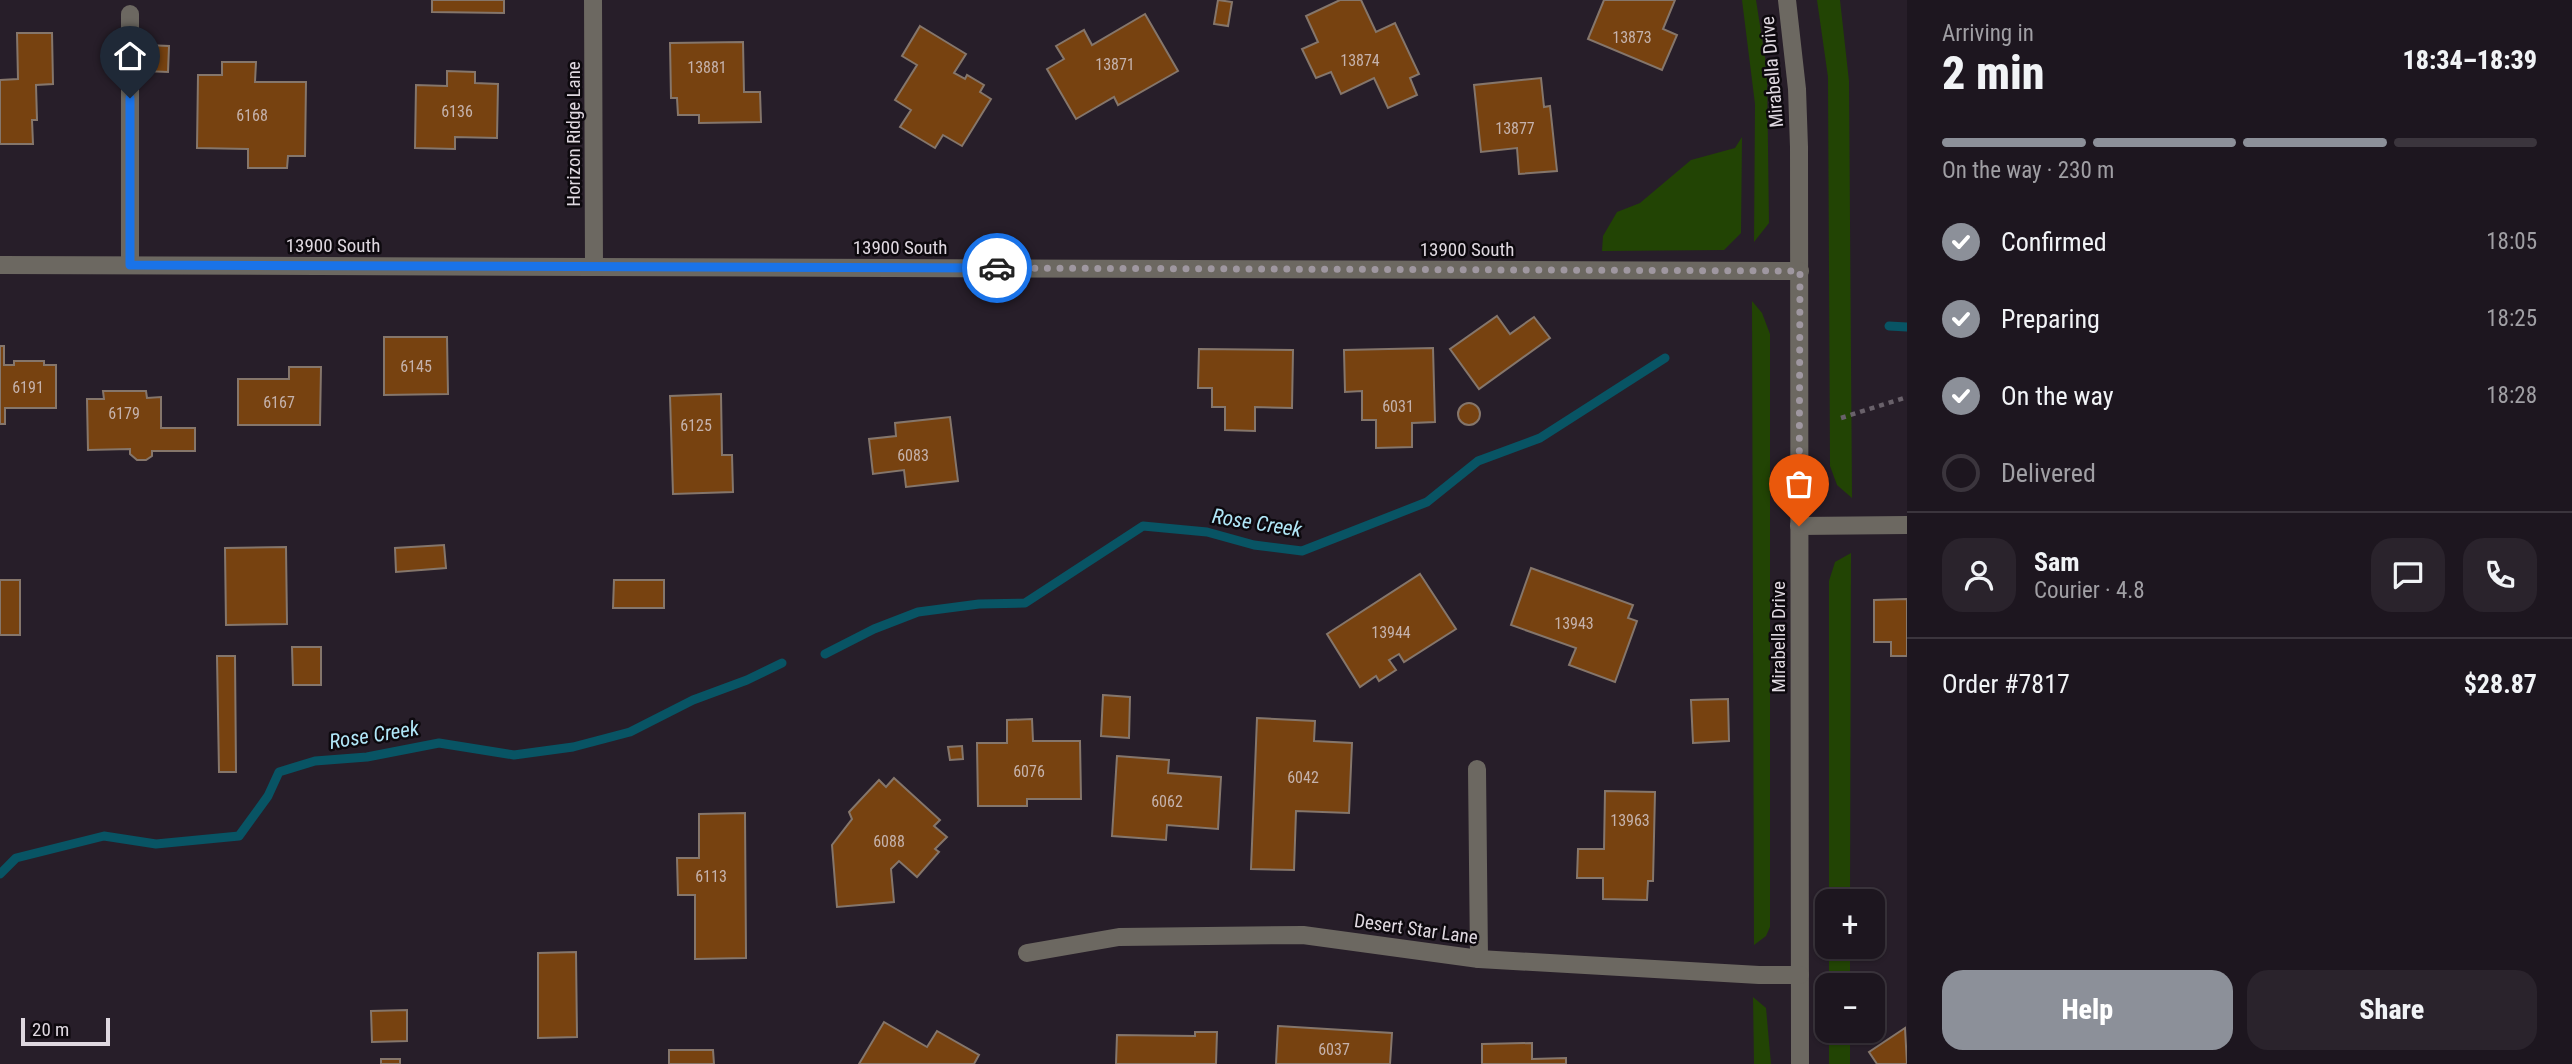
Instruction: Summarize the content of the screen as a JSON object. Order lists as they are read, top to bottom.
{
  "streets": {
    "street": [
      "Mirabella Drive",
      "Horizon Ridge Lane",
      "13900 South",
      "Desert Star Lane"
    ]
  },
  "crossings": [
    ["Mirabella Drive", "13900 South"],
    ["Mirabella Drive", "Desert Star Lane"],
    ["Horizon Ridge Lane", "13900 South"]
  ],
  "water": ["Rose Creek"],
  "house_numbers": [
    "13873",
    "13874",
    "13871",
    "13881",
    "6136",
    "6168",
    "13877",
    "6145",
    "6191",
    "6167",
    "6031",
    "6179",
    "6125",
    "6083",
    "13943",
    "13944",
    "6076",
    "6042",
    "6062",
    "13963",
    "6088",
    "6113",
    "6037"
  ],
  "scale_bar": "20 m",
  "page": {
    "heading": ["2 min", "Arriving in", "18:34–18:39"],
    "panel": [
      "Sam",
      "Courier · 4.8",
      "Order #7817",
      "$28.87"
    ],
    "bar": "On the way · 230 m",
    "list": [
      ["Confirmed", "18:05"],
      ["Preparing", "18:25"],
      ["On the way", "18:28"],
      "Delivered"
    ],
    "map_buttons": ["+", "−"],
    "buttons": ["Help", "Share"],
    "scale": "20 m"
  }
}
